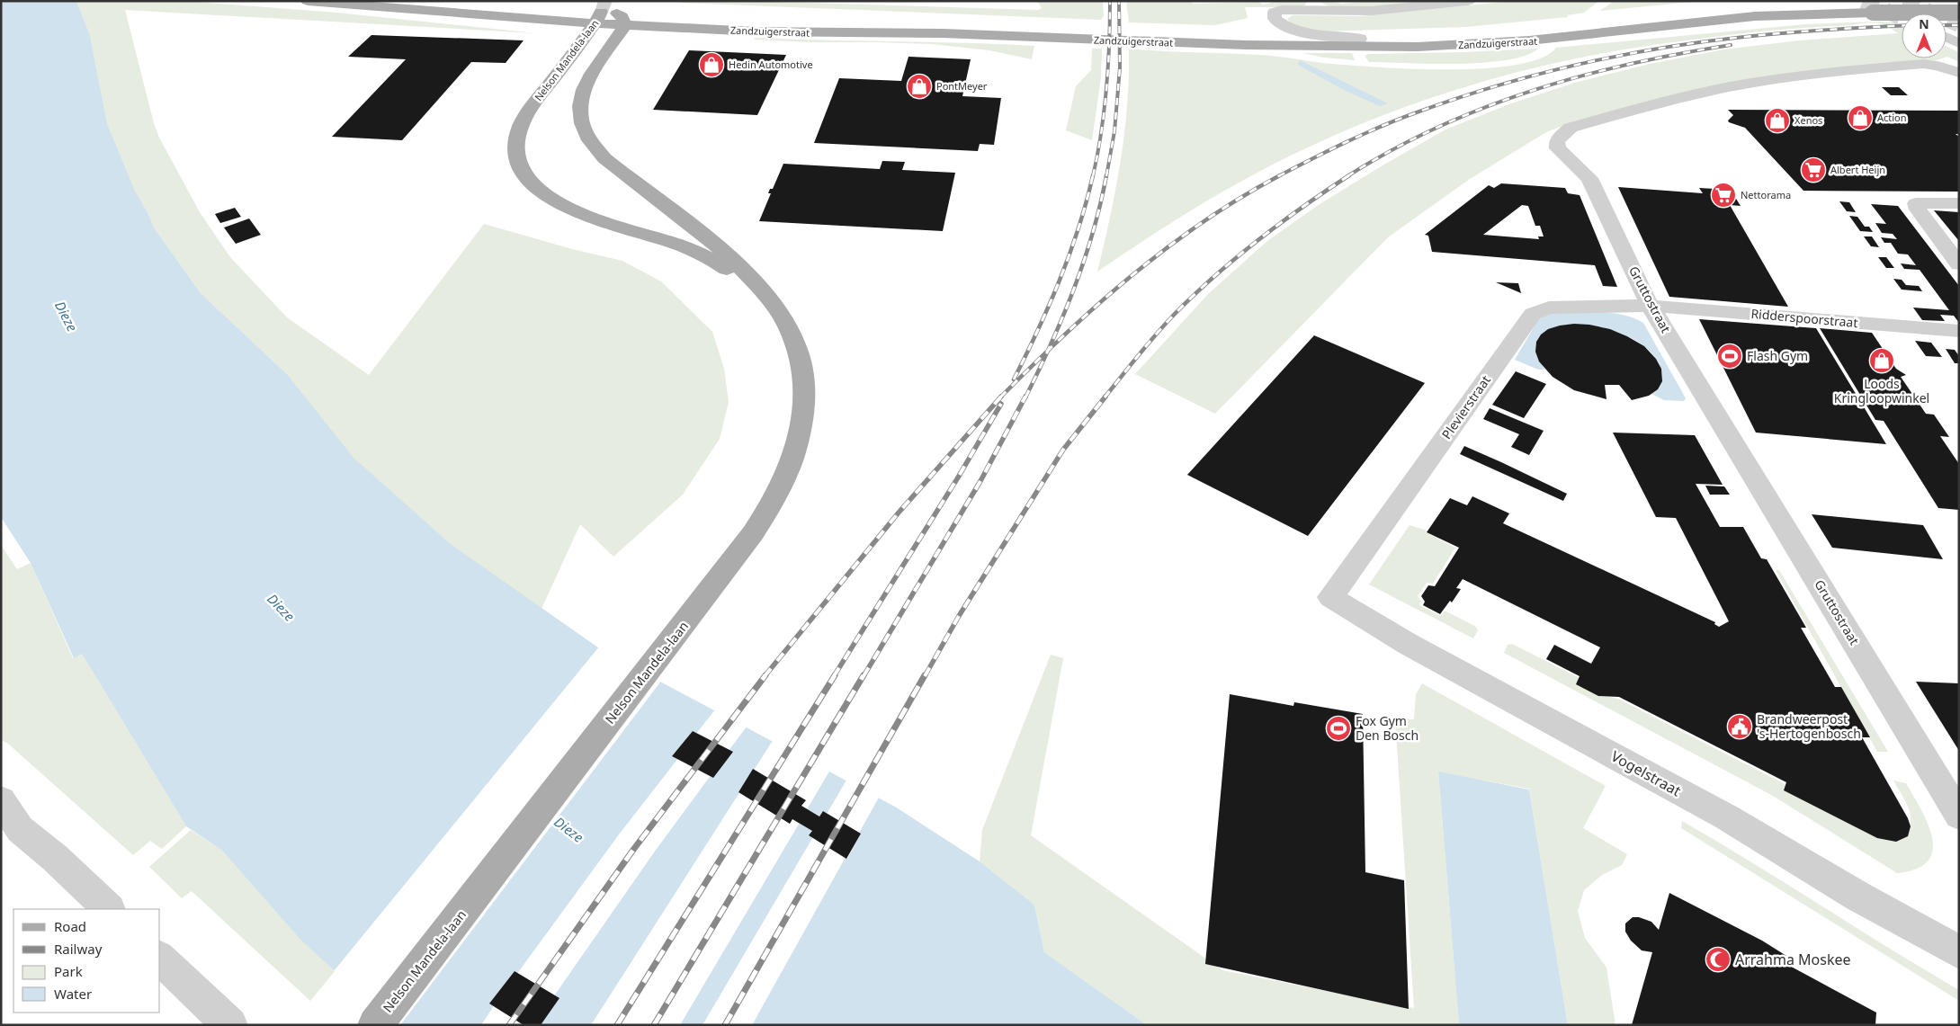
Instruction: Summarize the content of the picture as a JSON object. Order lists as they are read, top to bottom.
{
  "streets": {
    "main road": ["Zandzuigerstraat", "Nelson Mandela-laan"],
    "street": [
      "Gruttostraat",
      "Ridderspoorstraat",
      "Plevierstraat",
      "Vogelstraat"
    ]
  },
  "crossings": [
    ["Zandzuigerstraat", "Nelson Mandela-laan"],
    ["Gruttostraat", "Ridderspoorstraat"],
    ["Gruttostraat", "Plevierstraat"],
    ["Ridderspoorstraat", "Plevierstraat"],
    ["Plevierstraat", "Vogelstraat"]
  ],
  "water": ["Dieze"],
  "places": {
    "shop": [
      "Hedin Automotive",
      "PontMeyer",
      "Action",
      "Xenos",
      "Loods Kringloopwinkel"
    ],
    "supermarket": ["Albert Heijn", "Nettorama"],
    "sports": ["Flash Gym", "Fox Gym Den Bosch"],
    "public building": ["Brandweerpost 's-Hertogenbosch"],
    "mosque": ["Arrahma Moskee"]
  },
  "legend": [
    "Road",
    "Railway",
    "Park",
    "Water"
  ],
  "north": "top"
}
